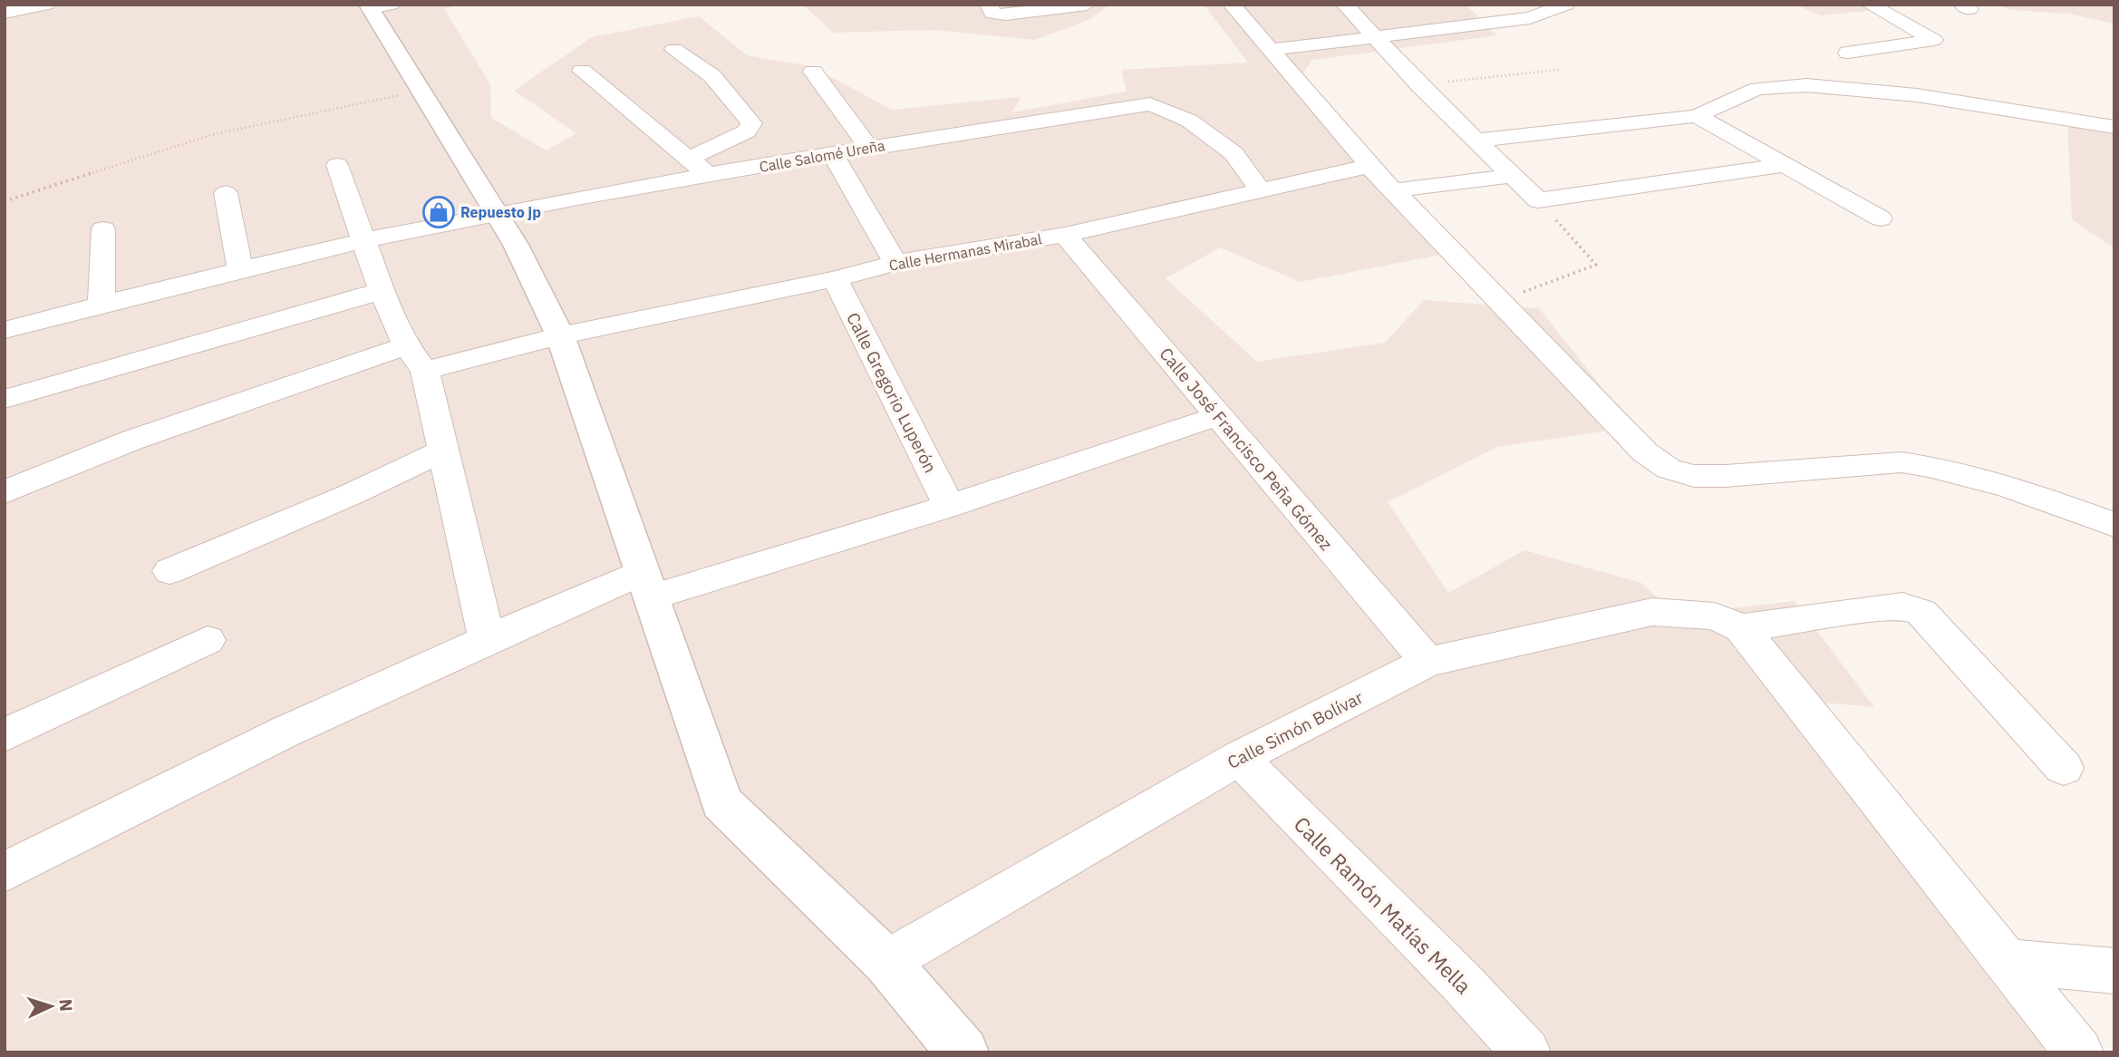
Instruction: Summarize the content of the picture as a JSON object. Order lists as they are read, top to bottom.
{
  "streets": {
    "street": [
      "Calle Salomé Ureña",
      "Calle Hermanas Mirabal",
      "Calle Gregorio Luperón",
      "Calle José Francisco Peña Gómez",
      "Calle Simón Bolívar",
      "Calle Ramón Matías Mella"
    ]
  },
  "crossings": [
    ["Calle Salomé Ureña", "Calle Hermanas Mirabal"],
    ["Calle Hermanas Mirabal", "Calle Gregorio Luperón"],
    ["Calle Hermanas Mirabal", "Calle José Francisco Peña Gómez"],
    ["Calle José Francisco Peña Gómez", "Calle Simón Bolívar"],
    ["Calle Simón Bolívar", "Calle Ramón Matías Mella"]
  ],
  "places": {
    "shop": ["Repuesto jp"]
  },
  "north": "right"
}
